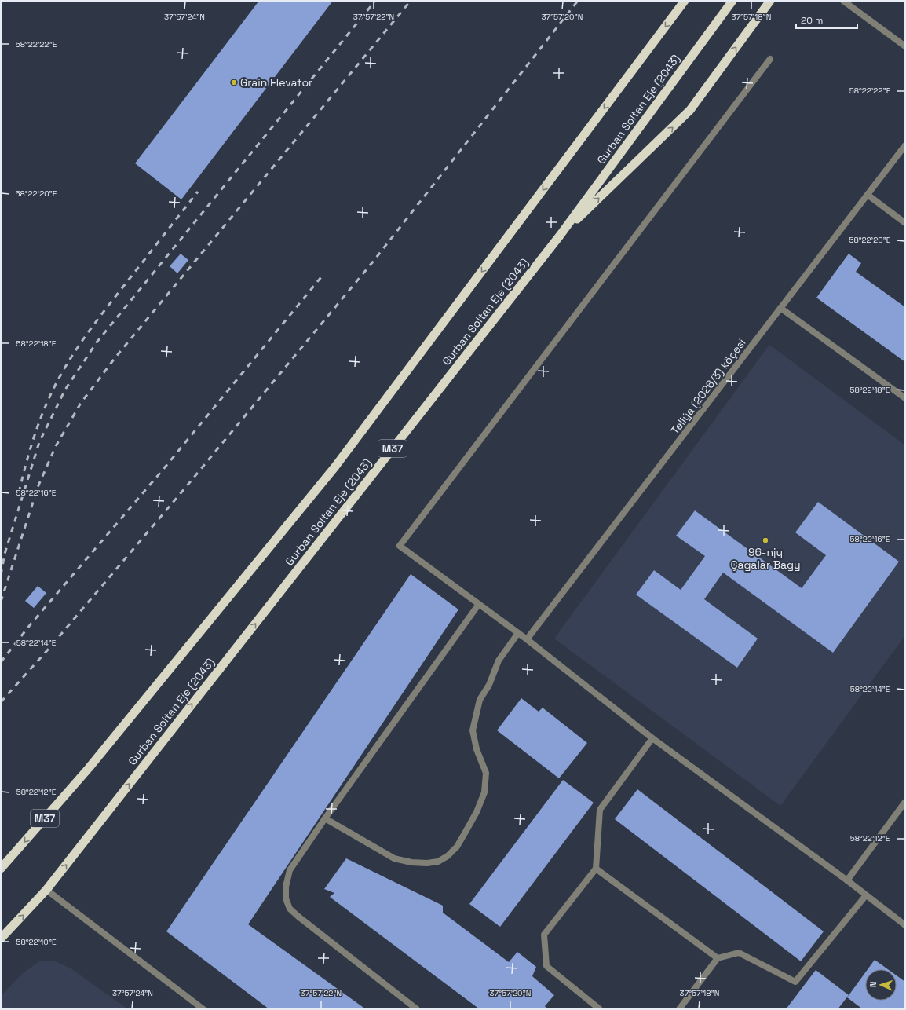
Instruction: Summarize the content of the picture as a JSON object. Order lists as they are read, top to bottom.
{
  "streets": {
    "highway": ["Gurban Soltan Eje (2043)", "M37"],
    "street": ["Teliýa (2026/3) köçesi"]
  },
  "places": ["Grain Elevator", "96-njy Çagalar Bagy"],
  "scale_bar": "20 m",
  "north": "left",
  "coordinates": [
    "37°57'24\"N",
    "37°57'22\"N",
    "37°57'20\"N",
    "37°57'18\"N",
    "58°22'22\"E",
    "58°22'20\"E",
    "58°22'18\"E",
    "58°22'16\"E",
    "58°22'14\"E",
    "58°22'12\"E",
    "58°22'10\"E"
  ]
}
